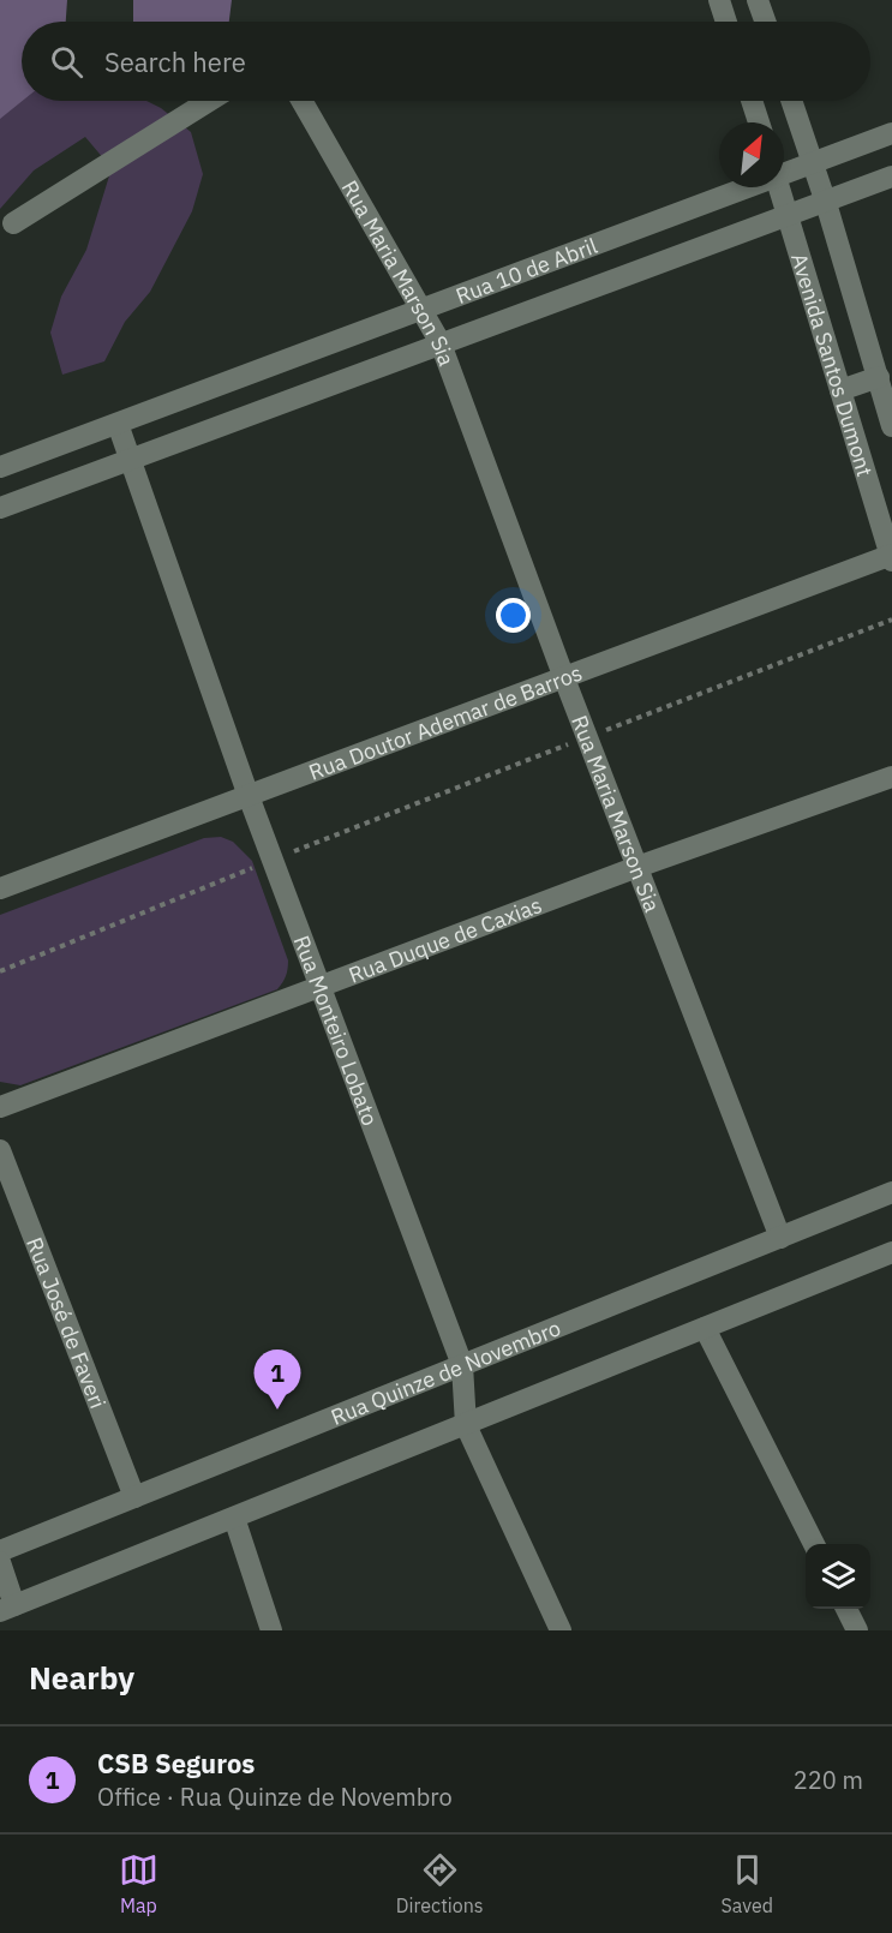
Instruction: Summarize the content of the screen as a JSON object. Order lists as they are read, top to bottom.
{
  "streets": {
    "street": [
      "Rua 10 de Abril",
      "Rua Maria Marson Sia",
      "Avenida Santos Dumont",
      "Rua Doutor Ademar de Barros",
      "Rua Duque de Caxias",
      "Rua Monteiro Lobato",
      "Rua José de Faveri",
      "Rua Quinze de Novembro"
    ]
  },
  "crossings": [
    ["Rua 10 de Abril", "Rua Maria Marson Sia"],
    ["Rua 10 de Abril", "Avenida Santos Dumont"],
    ["Rua 10 de Abril", "Rua Monteiro Lobato"],
    ["Rua Maria Marson Sia", "Rua Doutor Ademar de Barros"],
    ["Rua Maria Marson Sia", "Rua Duque de Caxias"],
    ["Rua Maria Marson Sia", "Rua Quinze de Novembro"],
    ["Avenida Santos Dumont", "Rua Doutor Ademar de Barros"],
    ["Rua Doutor Ademar de Barros", "Rua Monteiro Lobato"],
    ["Rua Duque de Caxias", "Rua Monteiro Lobato"],
    ["Rua Monteiro Lobato", "Rua Quinze de Novembro"],
    ["Rua José de Faveri", "Rua Quinze de Novembro"]
  ],
  "north": "top right",
  "page": {
    "search": "Search here",
    "pins": "1",
    "heading": "Nearby",
    "list": [
      {
        "mark": "1",
        "name": "CSB Seguros",
        "note": "Office · Rua Quinze de Novembro",
        "value": "220 m"
      }
    ],
    "nav": ["Map", "Directions", "Saved"]
  }
}
